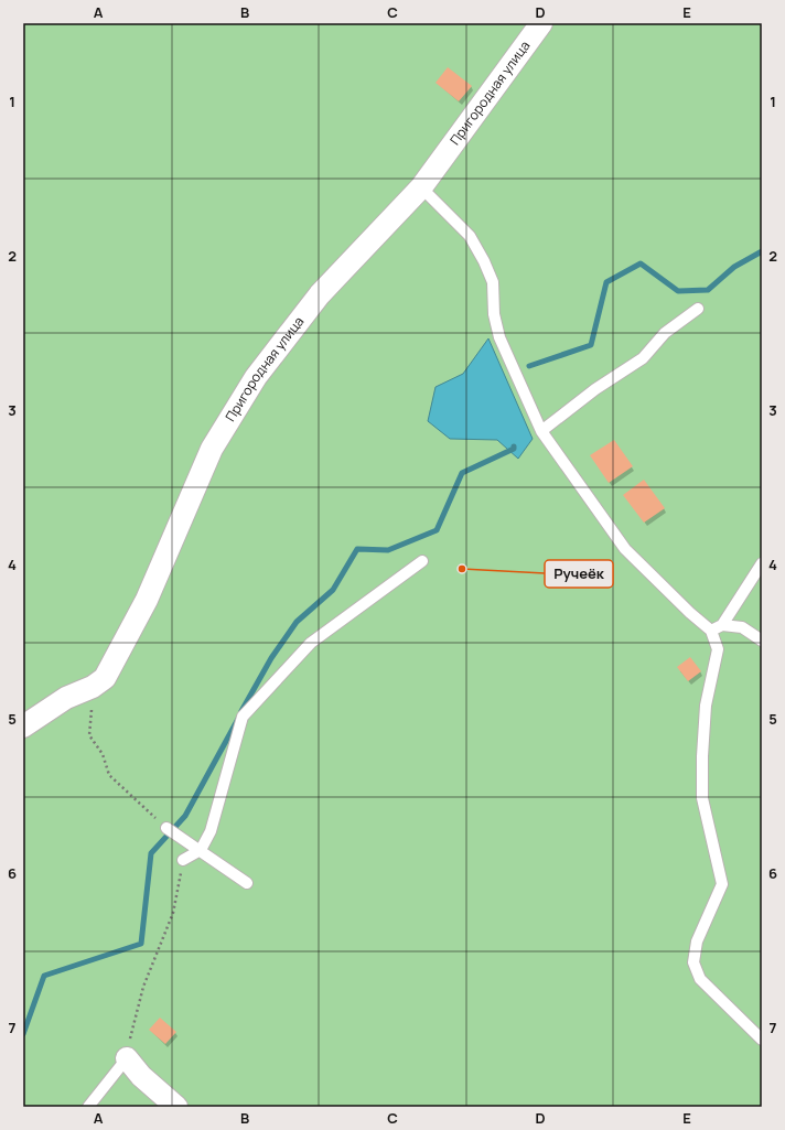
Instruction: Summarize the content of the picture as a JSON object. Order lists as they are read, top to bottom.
{
  "streets": {
    "street": ["Пригородная улица"]
  },
  "places": ["Ручеёк"],
  "grid": {
    "columns": [
      "A",
      "B",
      "C",
      "D",
      "E"
    ],
    "rows": [
      "1",
      "2",
      "3",
      "4",
      "5",
      "6",
      "7"
    ]
  }
}
